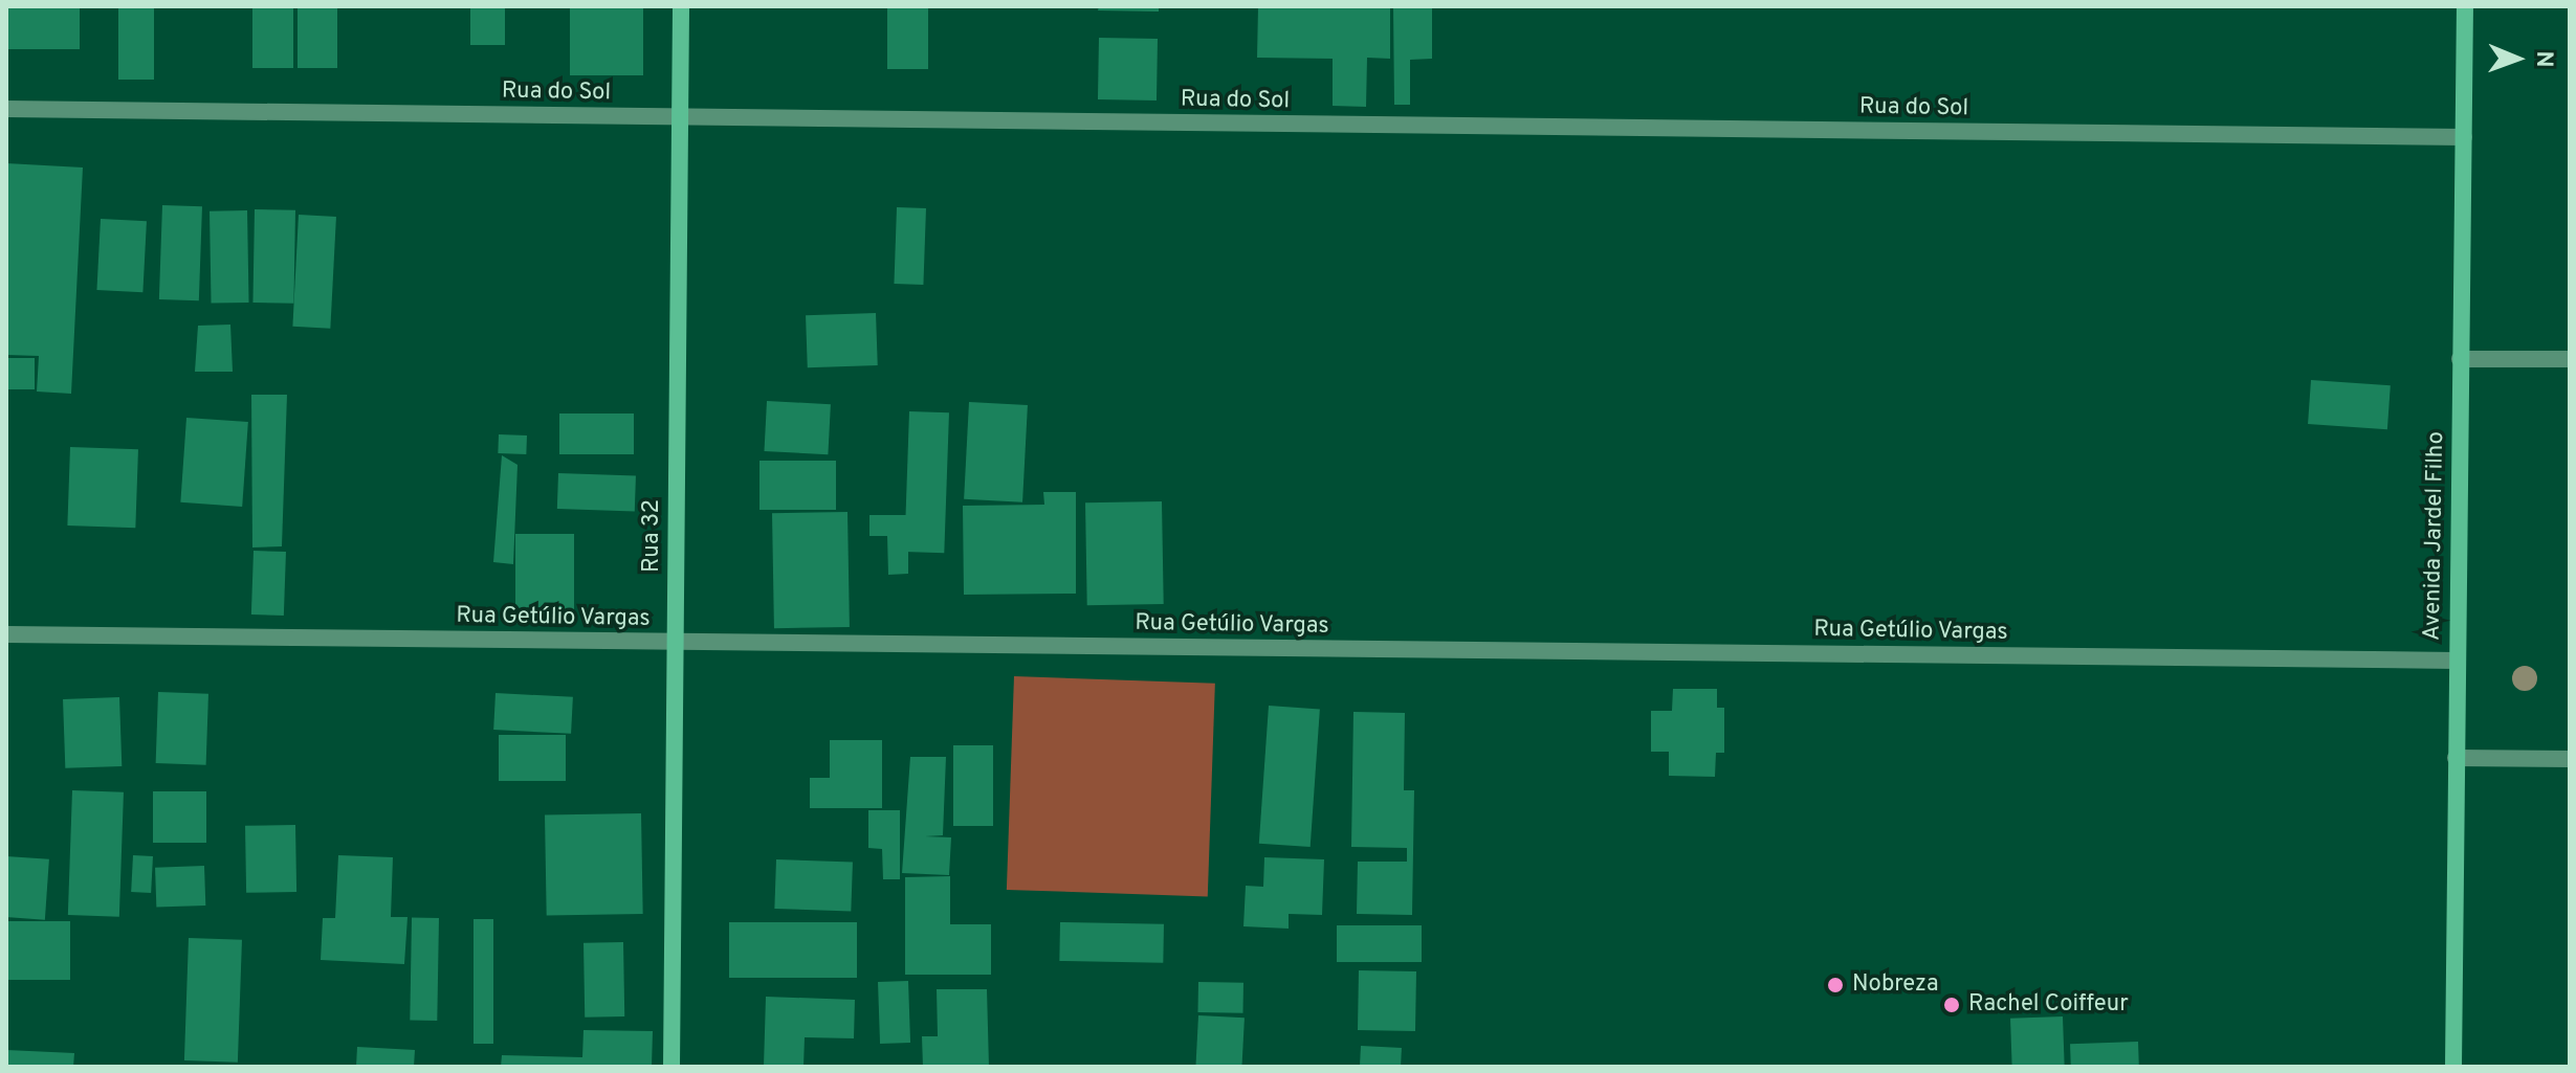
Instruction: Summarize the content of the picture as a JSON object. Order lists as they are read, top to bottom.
{
  "streets": {
    "main road": ["Rua 32", "Avenida Jardel Filho"],
    "street": ["Rua do Sol", "Rua Getúlio Vargas"]
  },
  "crossings": [
    ["Rua do Sol", "Rua 32"],
    ["Rua do Sol", "Avenida Jardel Filho"],
    ["Rua 32", "Rua Getúlio Vargas"],
    ["Avenida Jardel Filho", "Rua Getúlio Vargas"]
  ],
  "places": ["Nobreza", "Rachel Coiffeur"],
  "north": "right"
}
